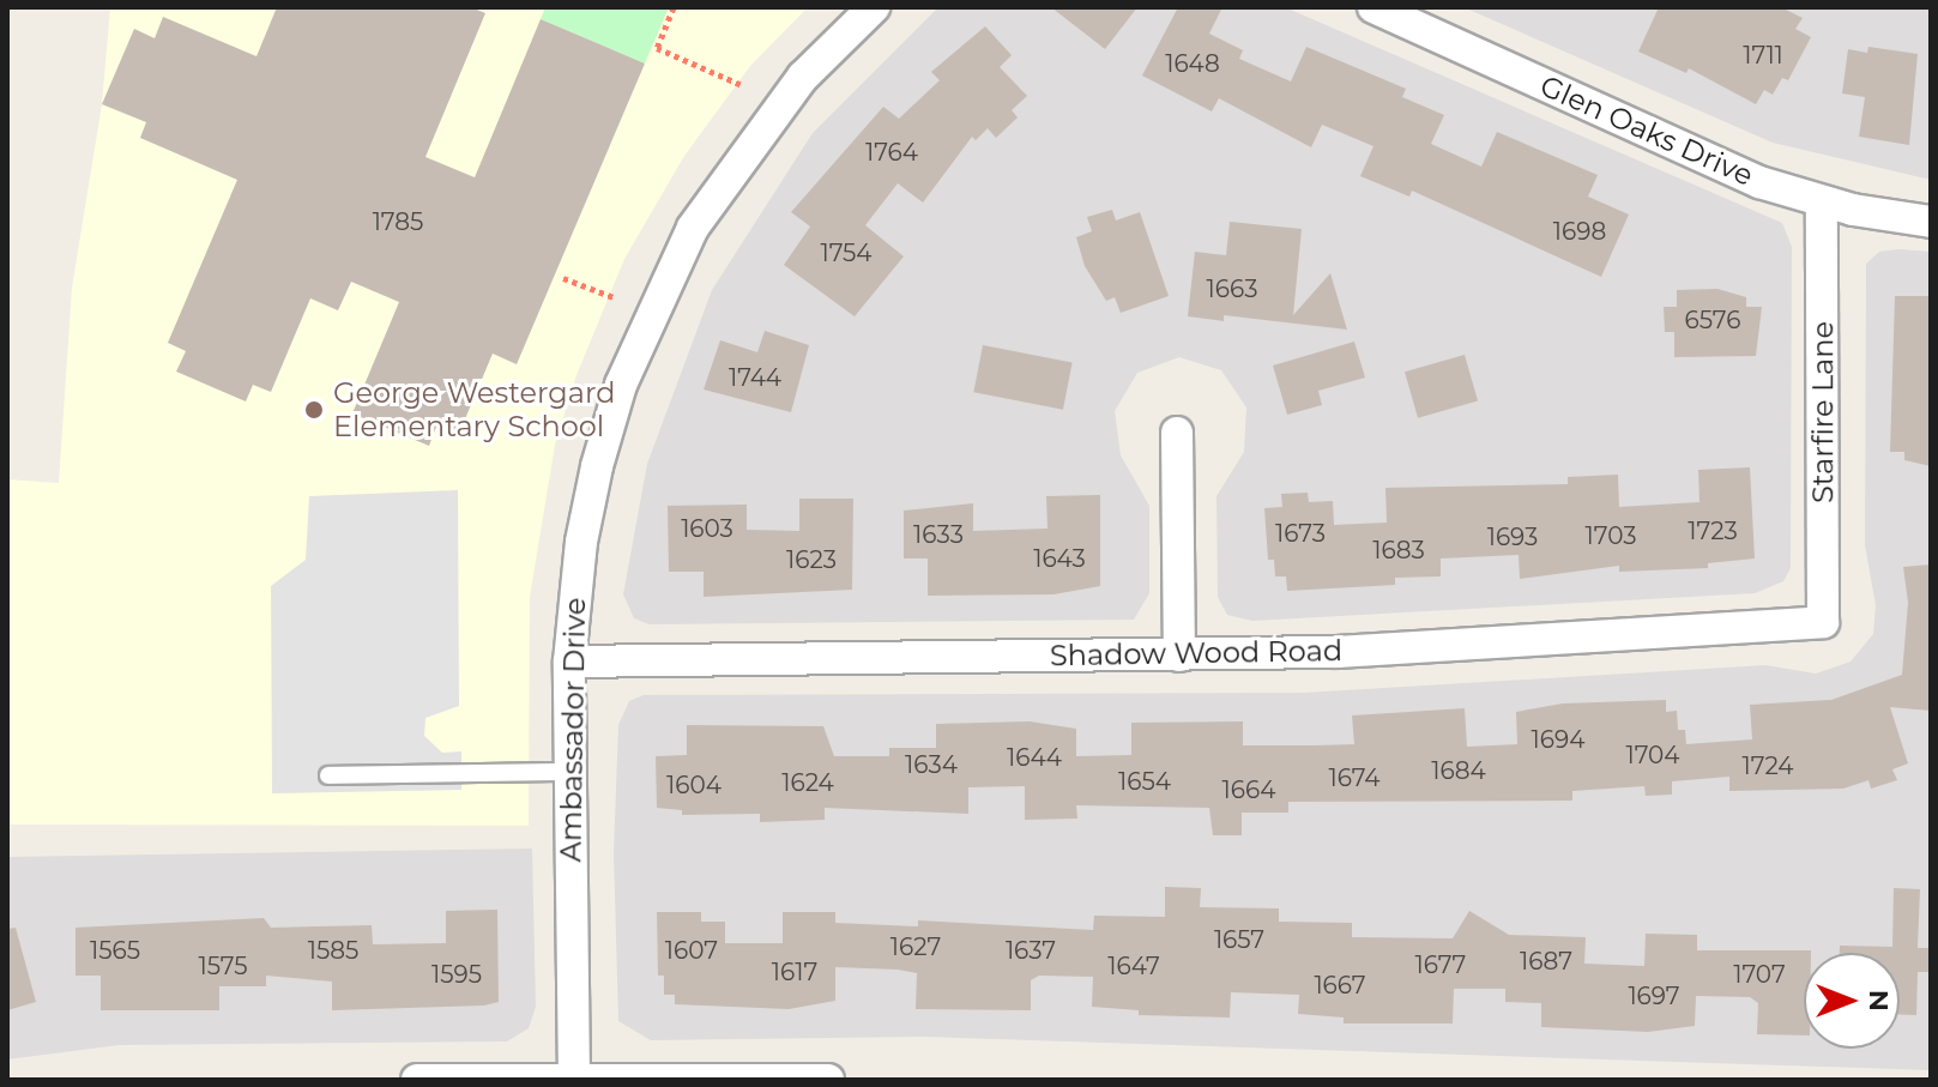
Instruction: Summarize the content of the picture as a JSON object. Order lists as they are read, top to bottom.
{
  "streets": {
    "street": [
      "Glen Oaks Drive",
      "Starfire Lane",
      "Shadow Wood Road",
      "Ambassador Drive"
    ]
  },
  "crossings": [
    ["Glen Oaks Drive", "Starfire Lane"],
    ["Starfire Lane", "Shadow Wood Road"],
    ["Shadow Wood Road", "Ambassador Drive"]
  ],
  "places": ["George Westergard Elementary School"],
  "house_numbers": [
    "1711",
    "1648",
    "1764",
    "1785",
    "1698",
    "1754",
    "1663",
    "6576",
    "1744",
    "1603",
    "1723",
    "1673",
    "1633",
    "1703",
    "1693",
    "1683",
    "1643",
    "1623",
    "1694",
    "1704",
    "1644",
    "1634",
    "1724",
    "1684",
    "1674",
    "1654",
    "1624",
    "1604",
    "1664",
    "1657",
    "1627",
    "1565",
    "1585",
    "1607",
    "1637",
    "1687",
    "1677",
    "1575",
    "1647",
    "1617",
    "1595",
    "1707",
    "1667",
    "1697"
  ],
  "north": "right"
}
